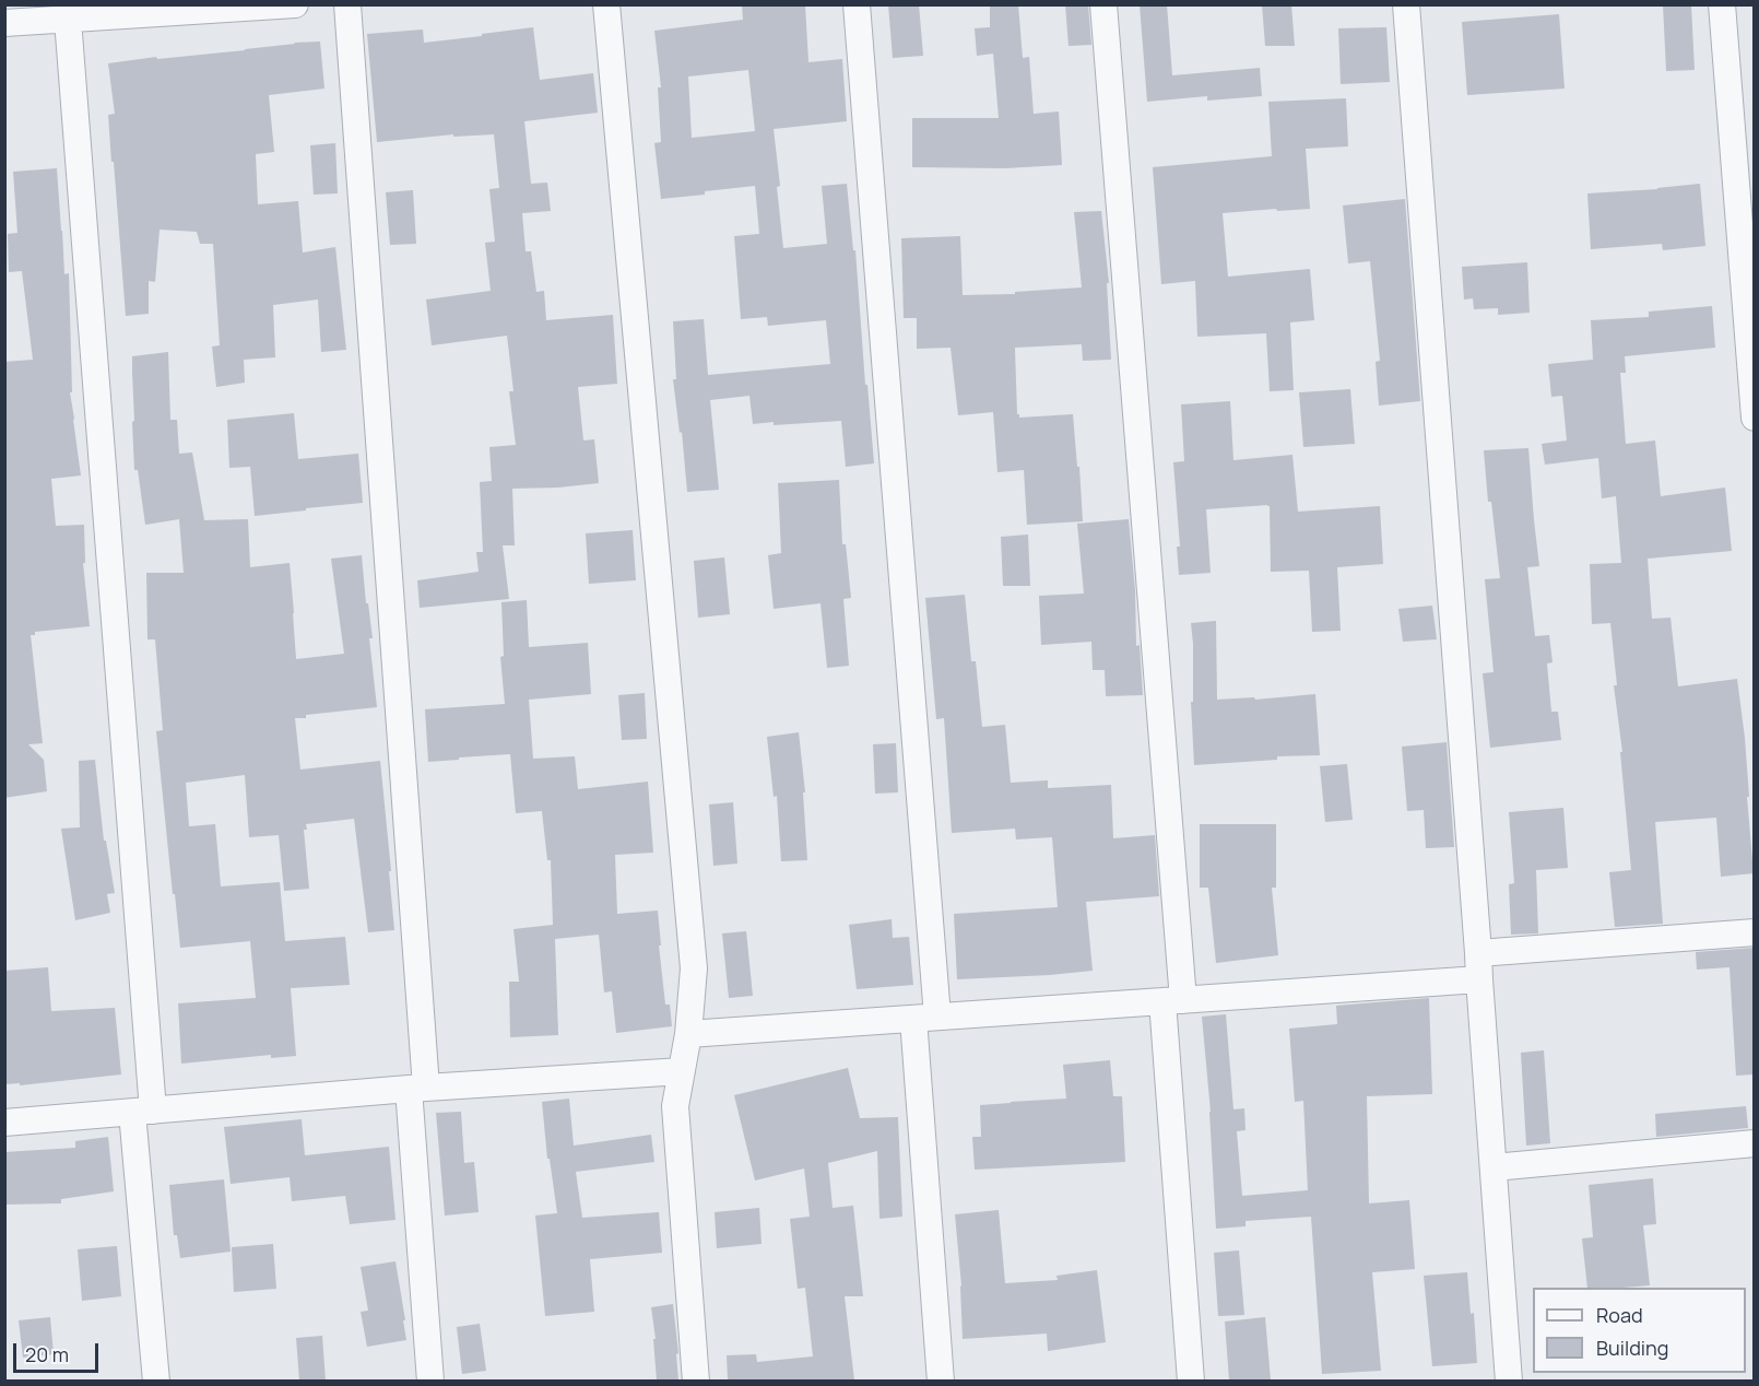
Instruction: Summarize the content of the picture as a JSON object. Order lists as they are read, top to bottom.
{
  "legend": ["Road", "Building"],
  "scale_bar": "20 m"
}
